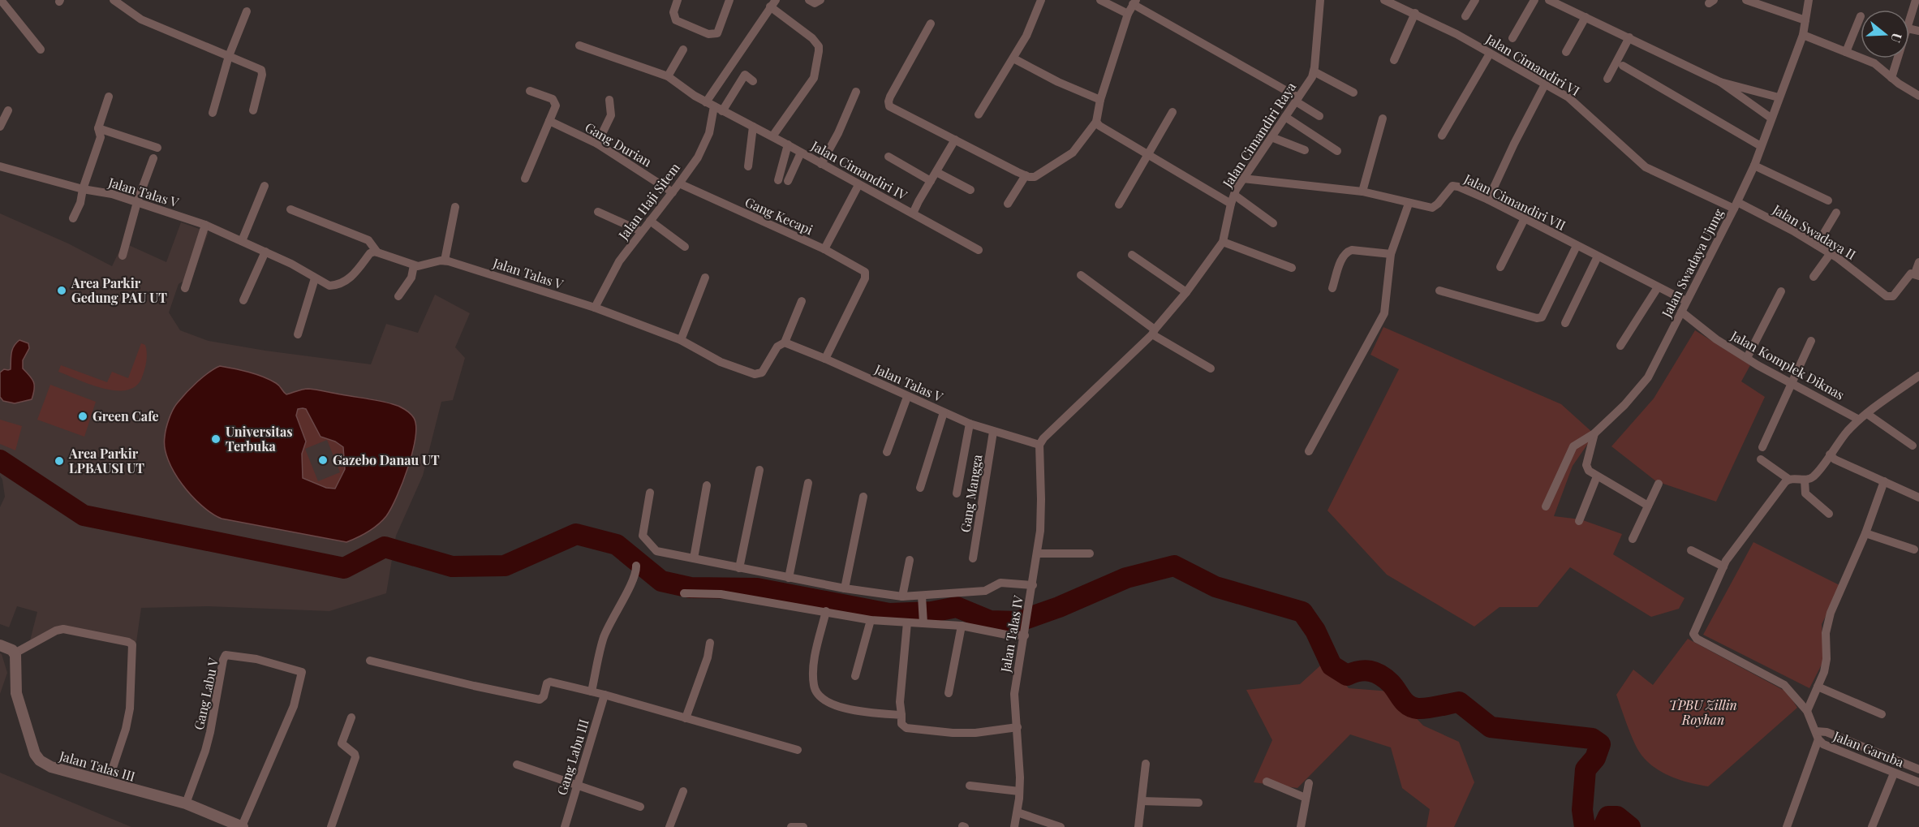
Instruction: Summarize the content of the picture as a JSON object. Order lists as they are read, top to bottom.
{
  "streets": {
    "street": [
      "Jalan Cimandiri VI",
      "Jalan Cimandiri Raya",
      "Gang Durian",
      "Jalan Cimandiri IV",
      "Jalan Talas V",
      "Jalan Haji Sitem",
      "Jalan Cimandiri VII",
      "Gang Kecapi",
      "Jalan Swadaya II",
      "Jalan Swadaya Ujung",
      "Jalan Komplek Diknas",
      "Gang Mangga",
      "Jalan Talas IV",
      "Gang Labu V",
      "Jalan Garuba",
      "Gang Labu III",
      "Jalan Talas III"
    ]
  },
  "crossings": [
    ["Jalan Cimandiri VI", "Jalan Swadaya II"],
    ["Jalan Cimandiri VI", "Jalan Swadaya Ujung"],
    ["Jalan Cimandiri Raya", "Jalan Talas V"],
    ["Jalan Cimandiri Raya", "Jalan Cimandiri VII"],
    ["Jalan Cimandiri Raya", "Jalan Talas IV"],
    ["Gang Durian", "Jalan Haji Sitem"],
    ["Jalan Cimandiri IV", "Jalan Haji Sitem"],
    ["Jalan Talas V", "Jalan Haji Sitem"],
    ["Jalan Talas V", "Gang Kecapi"],
    ["Jalan Talas V", "Gang Mangga"],
    ["Jalan Talas V", "Jalan Talas IV"],
    ["Jalan Haji Sitem", "Gang Kecapi"],
    ["Jalan Cimandiri VII", "Jalan Swadaya Ujung"],
    ["Jalan Swadaya II", "Jalan Swadaya Ujung"],
    ["Jalan Swadaya Ujung", "Jalan Komplek Diknas"],
    ["Gang Labu V", "Jalan Talas III"]
  ],
  "parks": ["TPBU Zillin Royhan"],
  "places": [
    "Area Parkir Gedung PAU UT",
    "Green Cafe",
    "Universitas Terbuka",
    "Gazebo Danau UT",
    "Area Parkir LPBAUSI UT"
  ],
  "north": "right"
}
